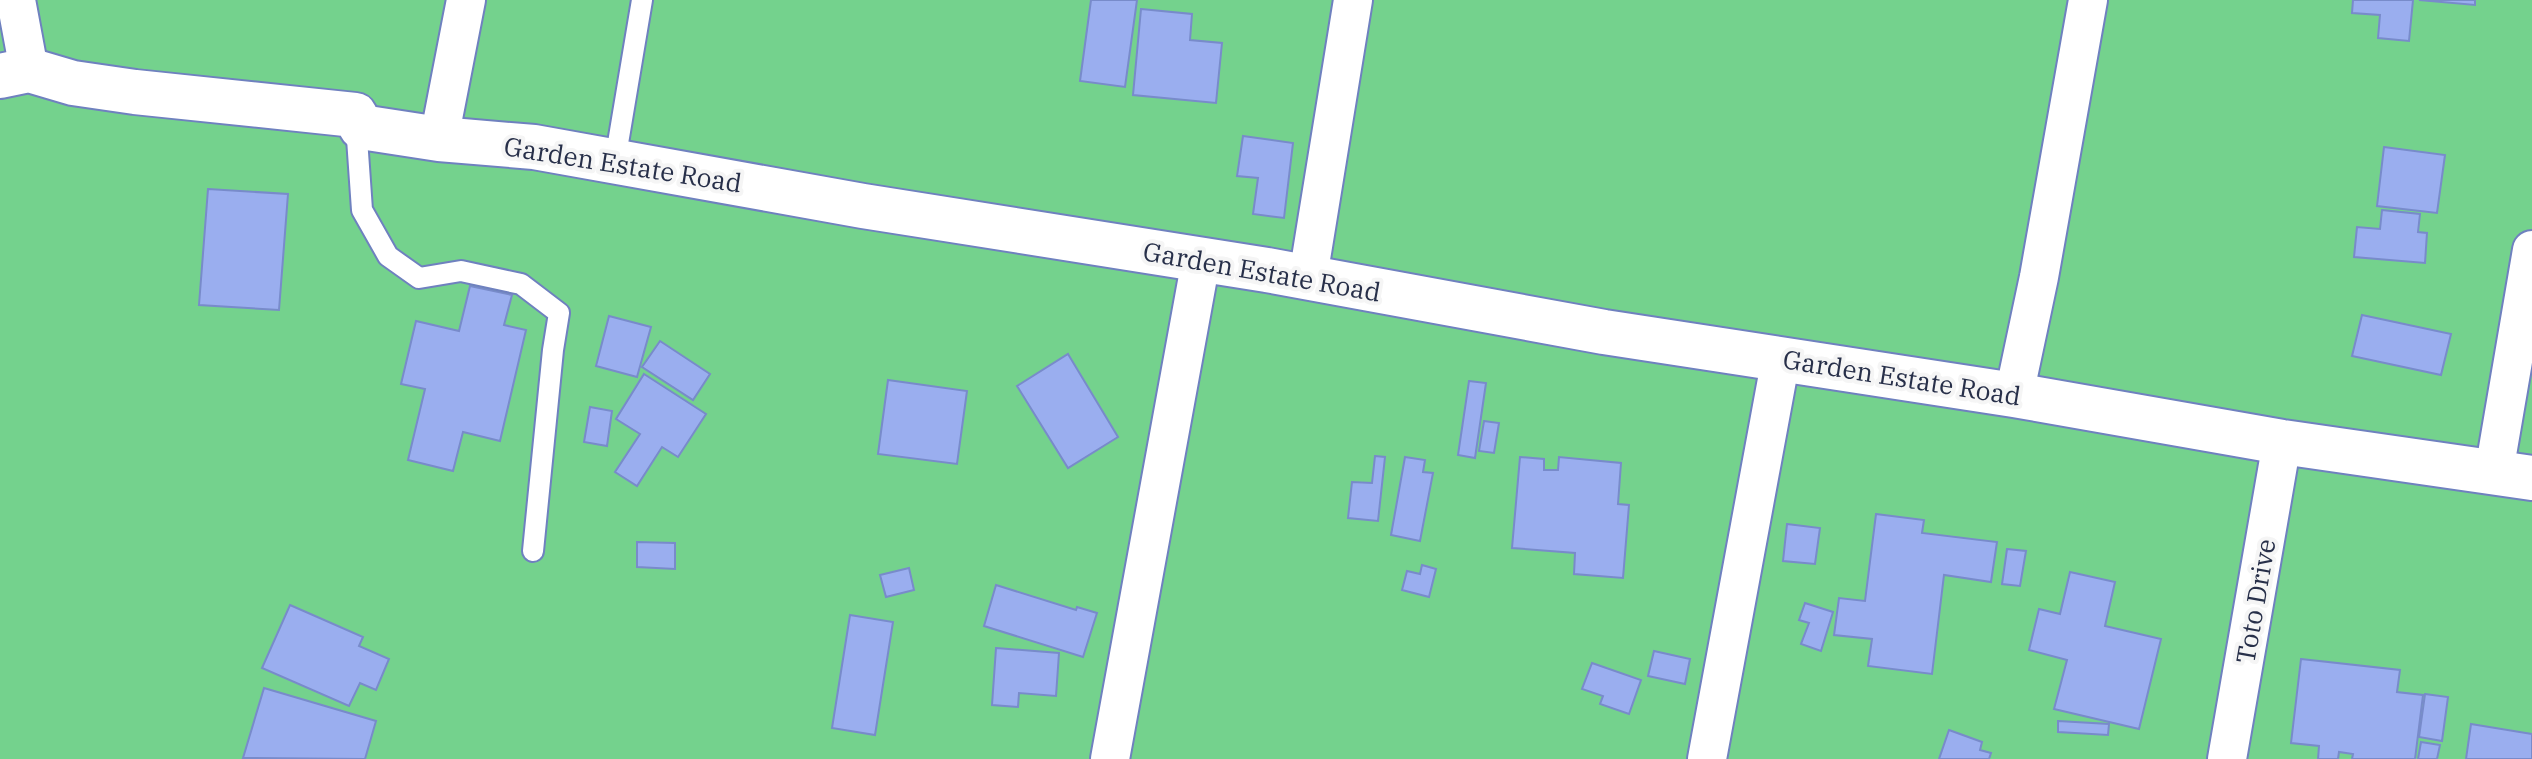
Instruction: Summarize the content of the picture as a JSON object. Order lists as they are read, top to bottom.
{
  "streets": {
    "street": ["Garden Estate Road", "Toto Drive"]
  },
  "crossings": [
    ["Garden Estate Road", "Toto Drive"]
  ]
}
